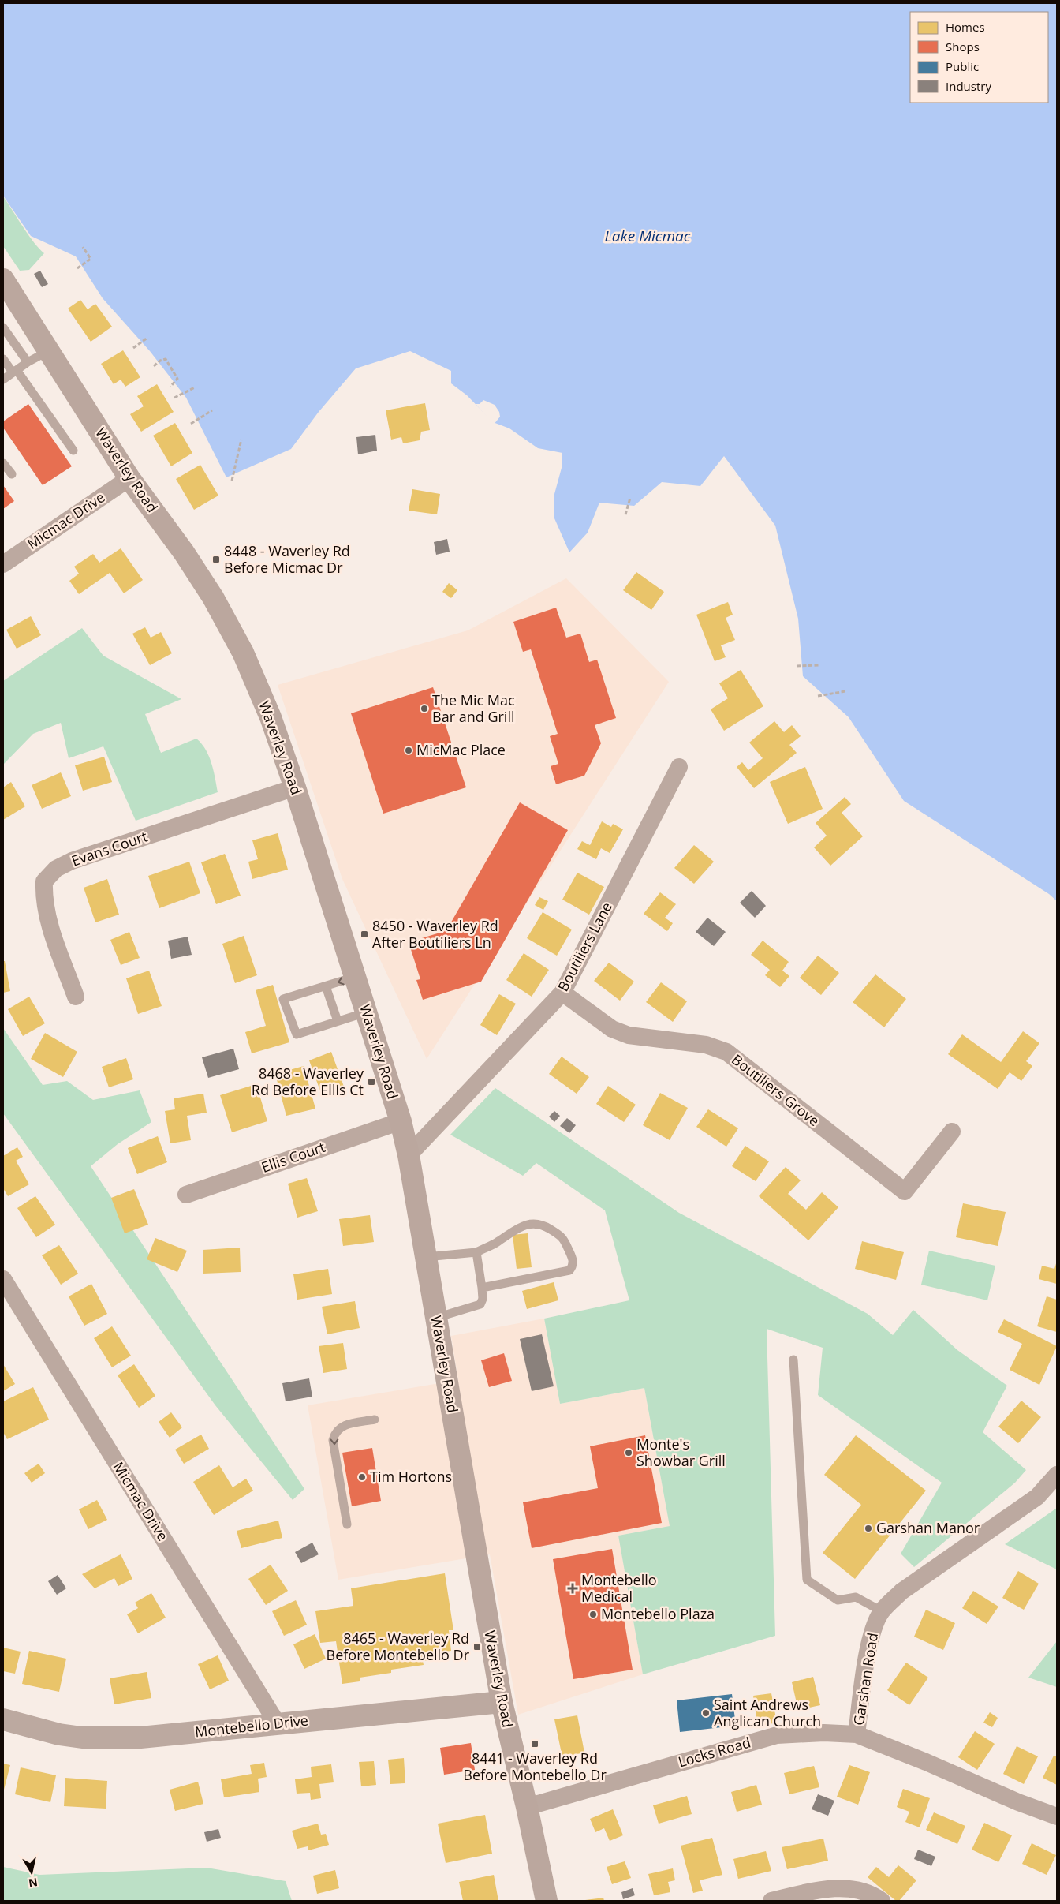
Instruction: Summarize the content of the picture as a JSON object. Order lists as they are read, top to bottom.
{
  "streets": {
    "main road": ["Waverley Road"],
    "street": [
      "Micmac Drive",
      "Evans Court",
      "Boutiliers Lane",
      "Boutiliers Grove",
      "Ellis Court",
      "Garshan Road",
      "Montebello Drive",
      "Locks Road"
    ]
  },
  "crossings": [
    ["Waverley Road", "Micmac Drive"],
    ["Waverley Road", "Evans Court"],
    ["Waverley Road", "Boutiliers Lane"],
    ["Waverley Road", "Ellis Court"],
    ["Waverley Road", "Montebello Drive"],
    ["Waverley Road", "Locks Road"],
    ["Micmac Drive", "Montebello Drive"],
    ["Boutiliers Lane", "Boutiliers Grove"],
    ["Garshan Road", "Locks Road"]
  ],
  "water": ["Lake Micmac"],
  "places": {
    "transit": [
      "8448 - Waverley Rd Before Micmac Dr",
      "8450 - Waverley Rd After Boutiliers Ln",
      "8468 - Waverley Rd Before Ellis Ct",
      "8465 - Waverley Rd Before Montebello Dr",
      "8441 - Waverley Rd Before Montebello Dr"
    ],
    "other": [
      "The Mic Mac Bar and Grill",
      "MicMac Place",
      "Monte's Showbar Grill",
      "Tim Hortons",
      "Garshan Manor",
      "Montebello Plaza",
      "Saint Andrews Anglican Church"
    ],
    "health": ["Montebello Medical"]
  },
  "legend": [
    "Homes",
    "Shops",
    "Public",
    "Industry"
  ],
  "north": "bottom"
}
